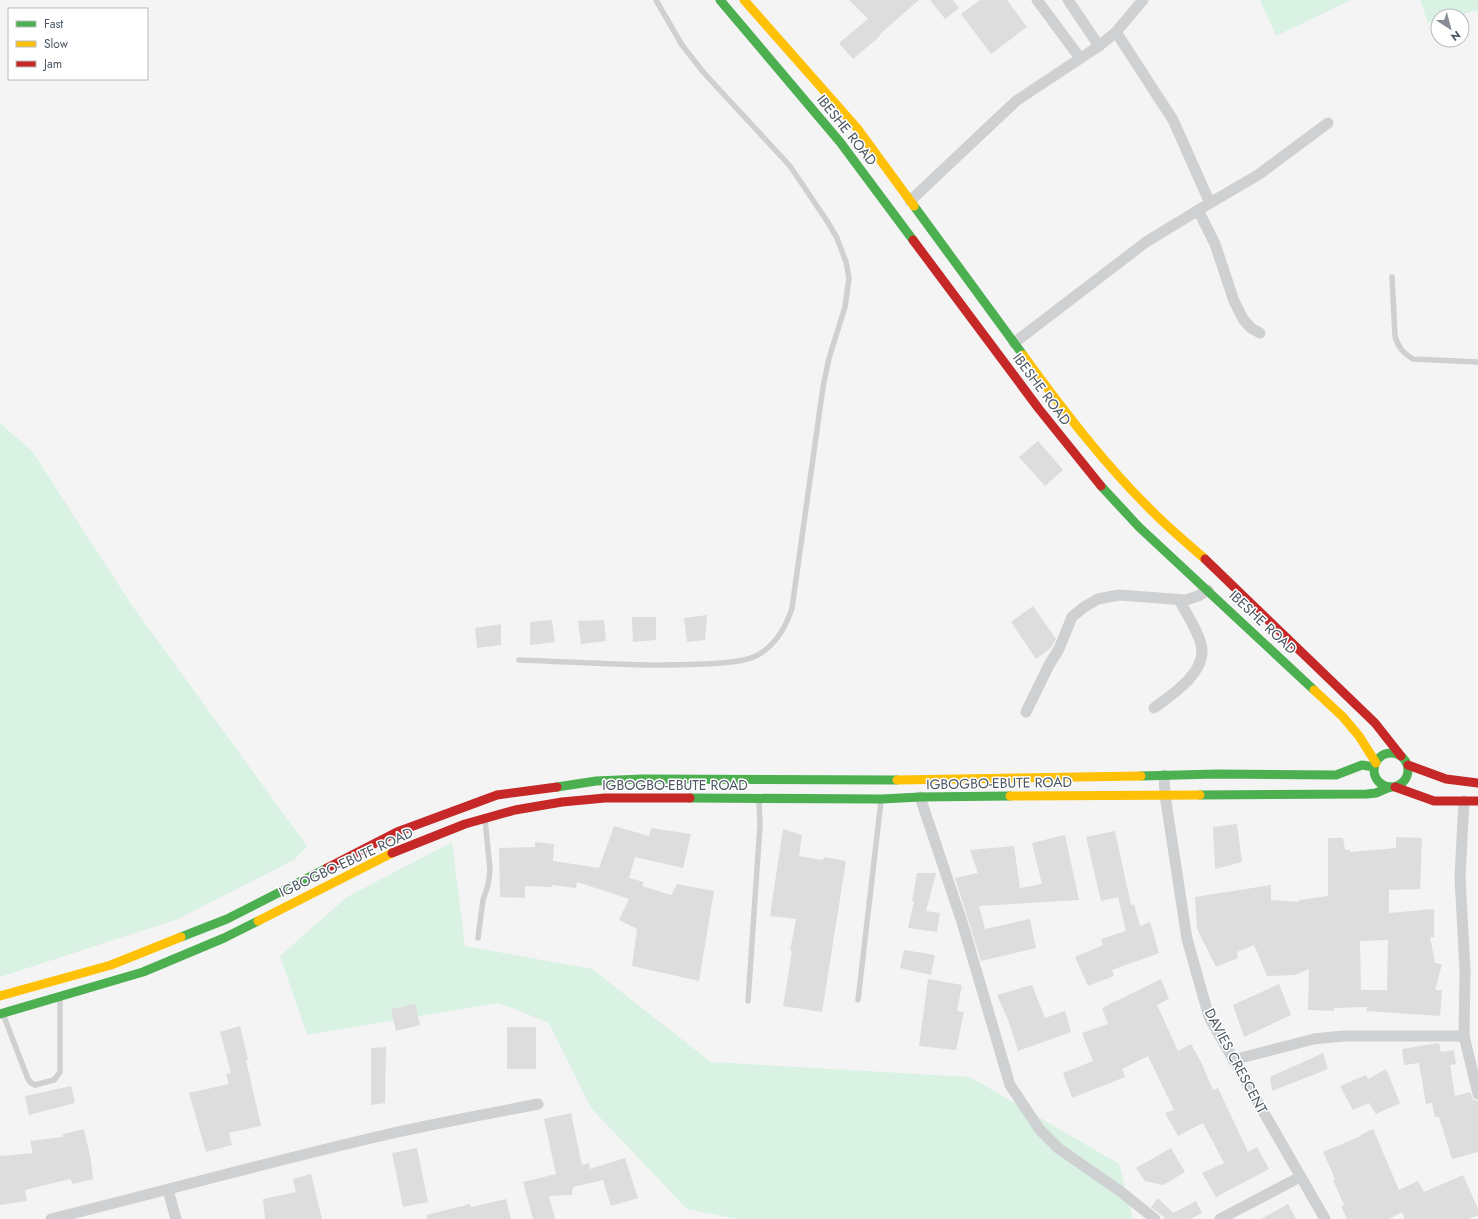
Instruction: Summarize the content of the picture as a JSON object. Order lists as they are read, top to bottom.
{
  "streets": {
    "main road": ["IBESHE ROAD", "IGBOGBO-EBUTE ROAD"],
    "street": ["DAVIES CRESCENT"]
  },
  "crossings": [
    ["IBESHE ROAD", "IGBOGBO-EBUTE ROAD"],
    ["IGBOGBO-EBUTE ROAD", "DAVIES CRESCENT"]
  ],
  "legend": ["Fast", "Slow", "Jam"],
  "north": "bottom right"
}
